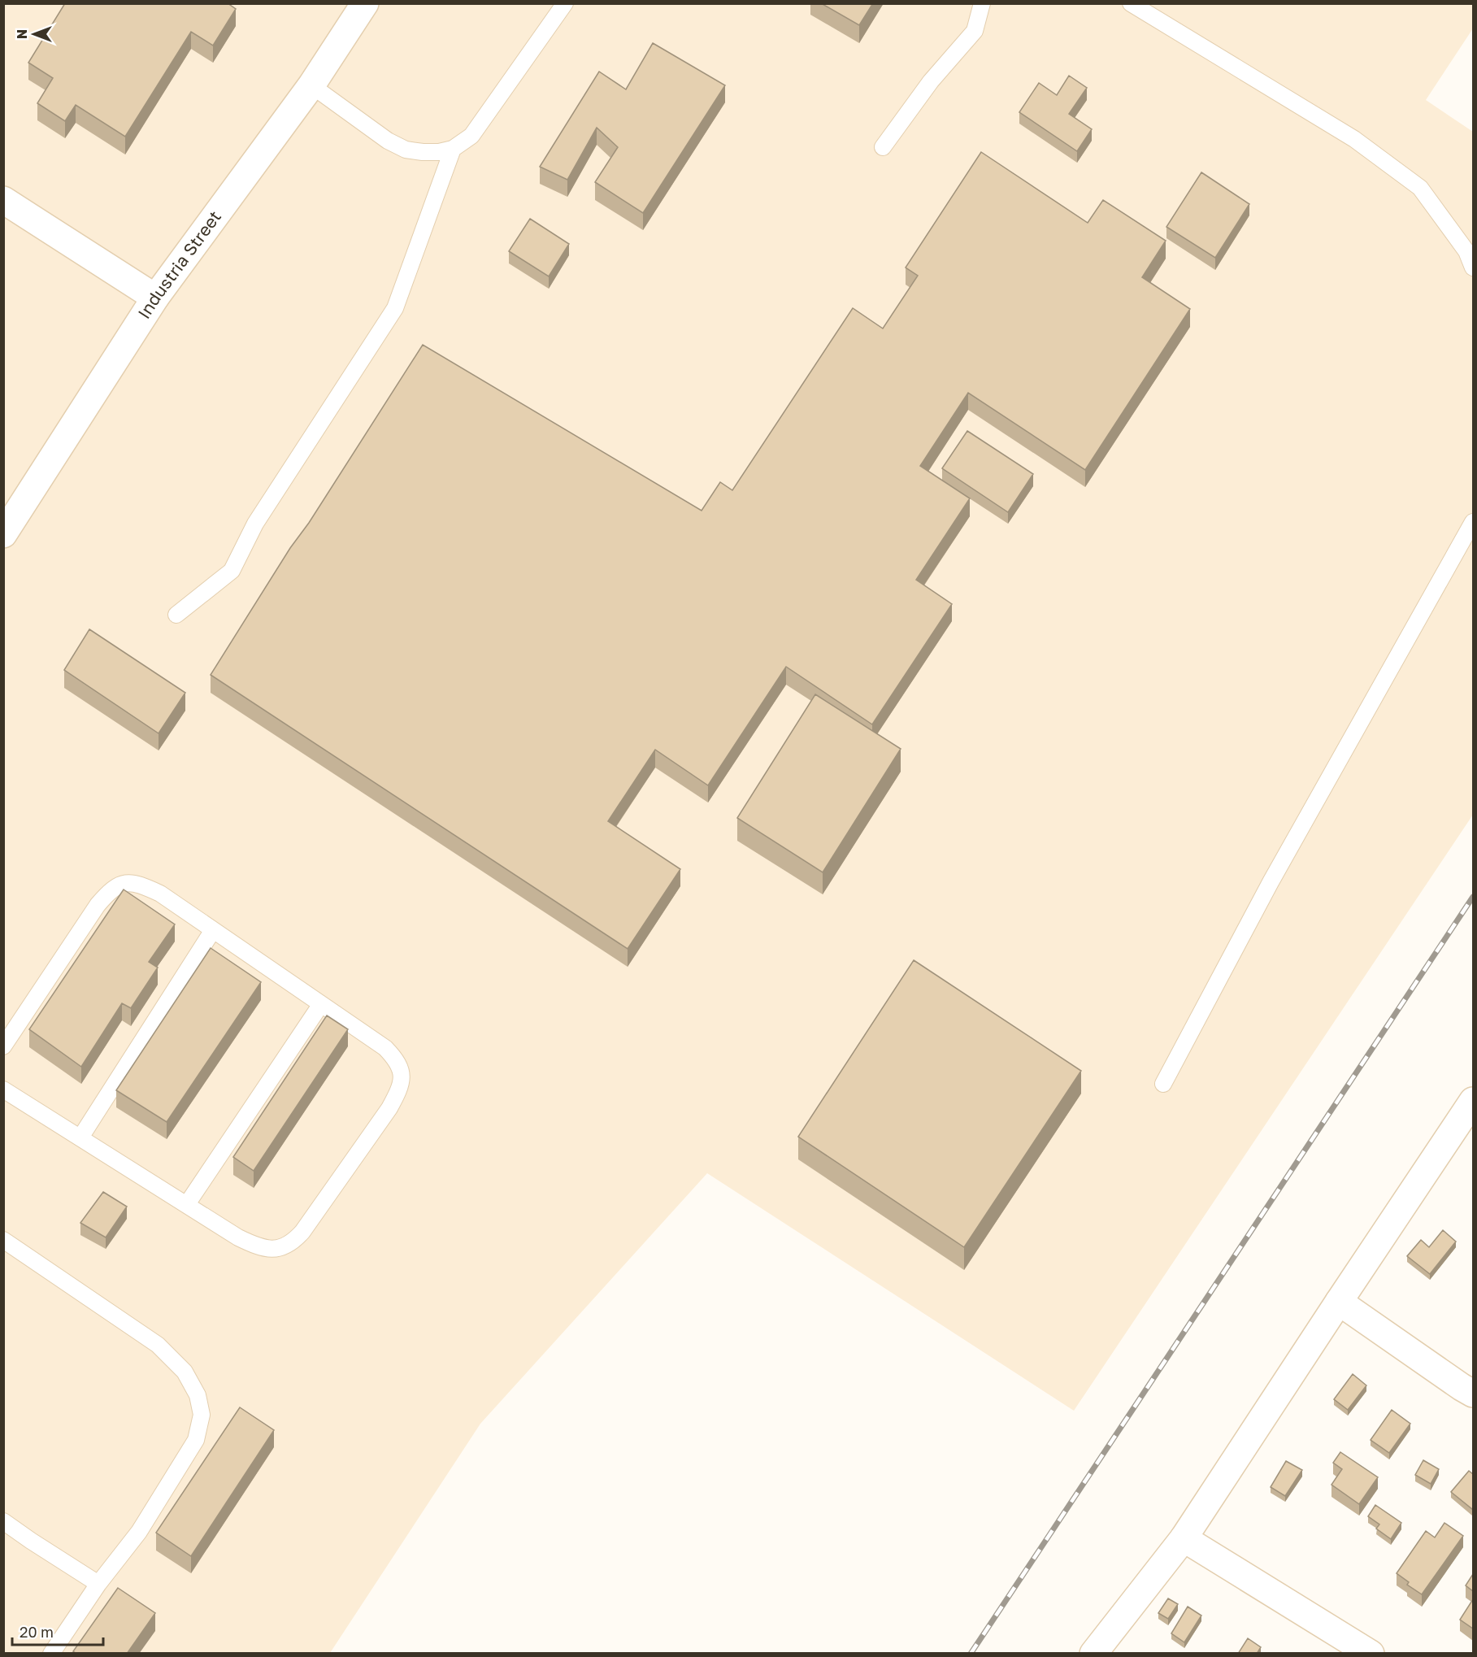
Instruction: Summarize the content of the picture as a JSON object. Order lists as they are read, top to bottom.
{
  "streets": {
    "street": ["Industria Street"]
  },
  "scale_bar": "20 m",
  "north": "left"
}
